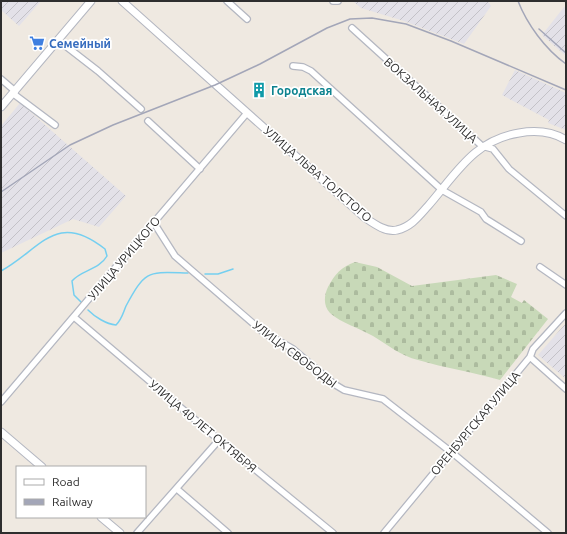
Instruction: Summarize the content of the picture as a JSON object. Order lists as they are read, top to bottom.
{
  "streets": {
    "street": [
      "ВОКЗАЛЬНАЯ УЛИЦА",
      "УЛИЦА ЛЬВА ТОЛСТОГО",
      "УЛИЦА УРИЦКОГО",
      "УЛИЦА СВОБОДЫ",
      "ОРЕНБУРГСКАЯ УЛИЦА",
      "УЛИЦА 40 ЛЕТ ОКТЯБРЯ"
    ]
  },
  "crossings": [
    ["ВОКЗАЛЬНАЯ УЛИЦА", "УЛИЦА ЛЬВА ТОЛСТОГО"],
    ["УЛИЦА ЛЬВА ТОЛСТОГО", "УЛИЦА УРИЦКОГО"],
    ["УЛИЦА УРИЦКОГО", "УЛИЦА СВОБОДЫ"],
    ["УЛИЦА УРИЦКОГО", "УЛИЦА 40 ЛЕТ ОКТЯБРЯ"],
    ["УЛИЦА СВОБОДЫ", "ОРЕНБУРГСКАЯ УЛИЦА"]
  ],
  "places": {
    "supermarket": ["Семейный"],
    "building": ["Городская"]
  },
  "legend": ["Road", "Railway"]
}
